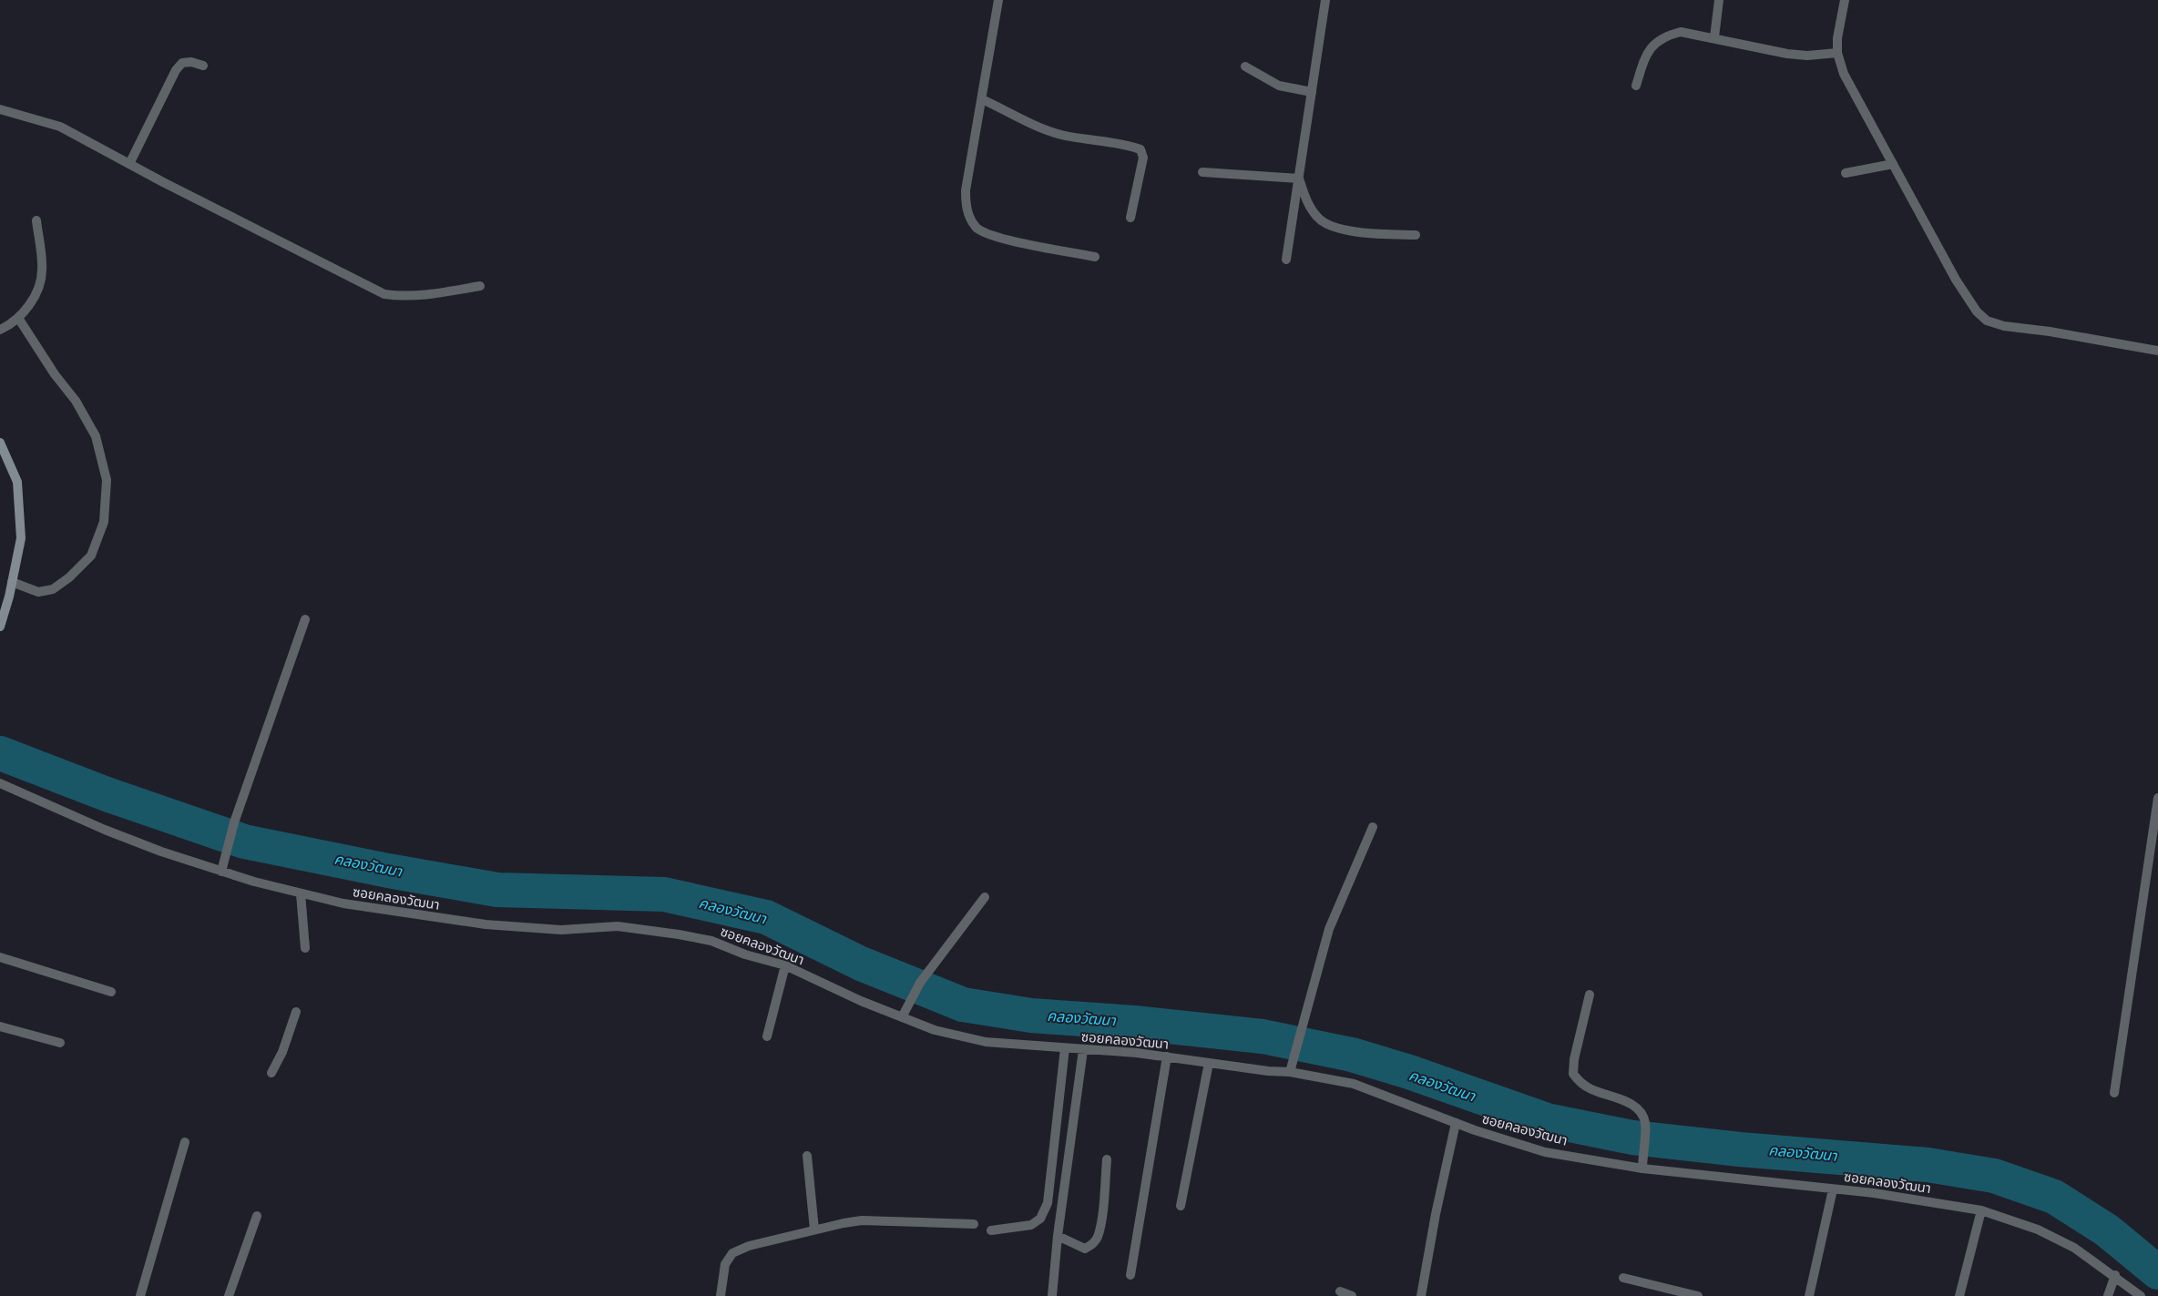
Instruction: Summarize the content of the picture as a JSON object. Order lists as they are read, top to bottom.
{
  "streets": {
    "street": ["ซอยคลองวัฒนา"]
  },
  "water": ["คลองวัฒนา"]
}
